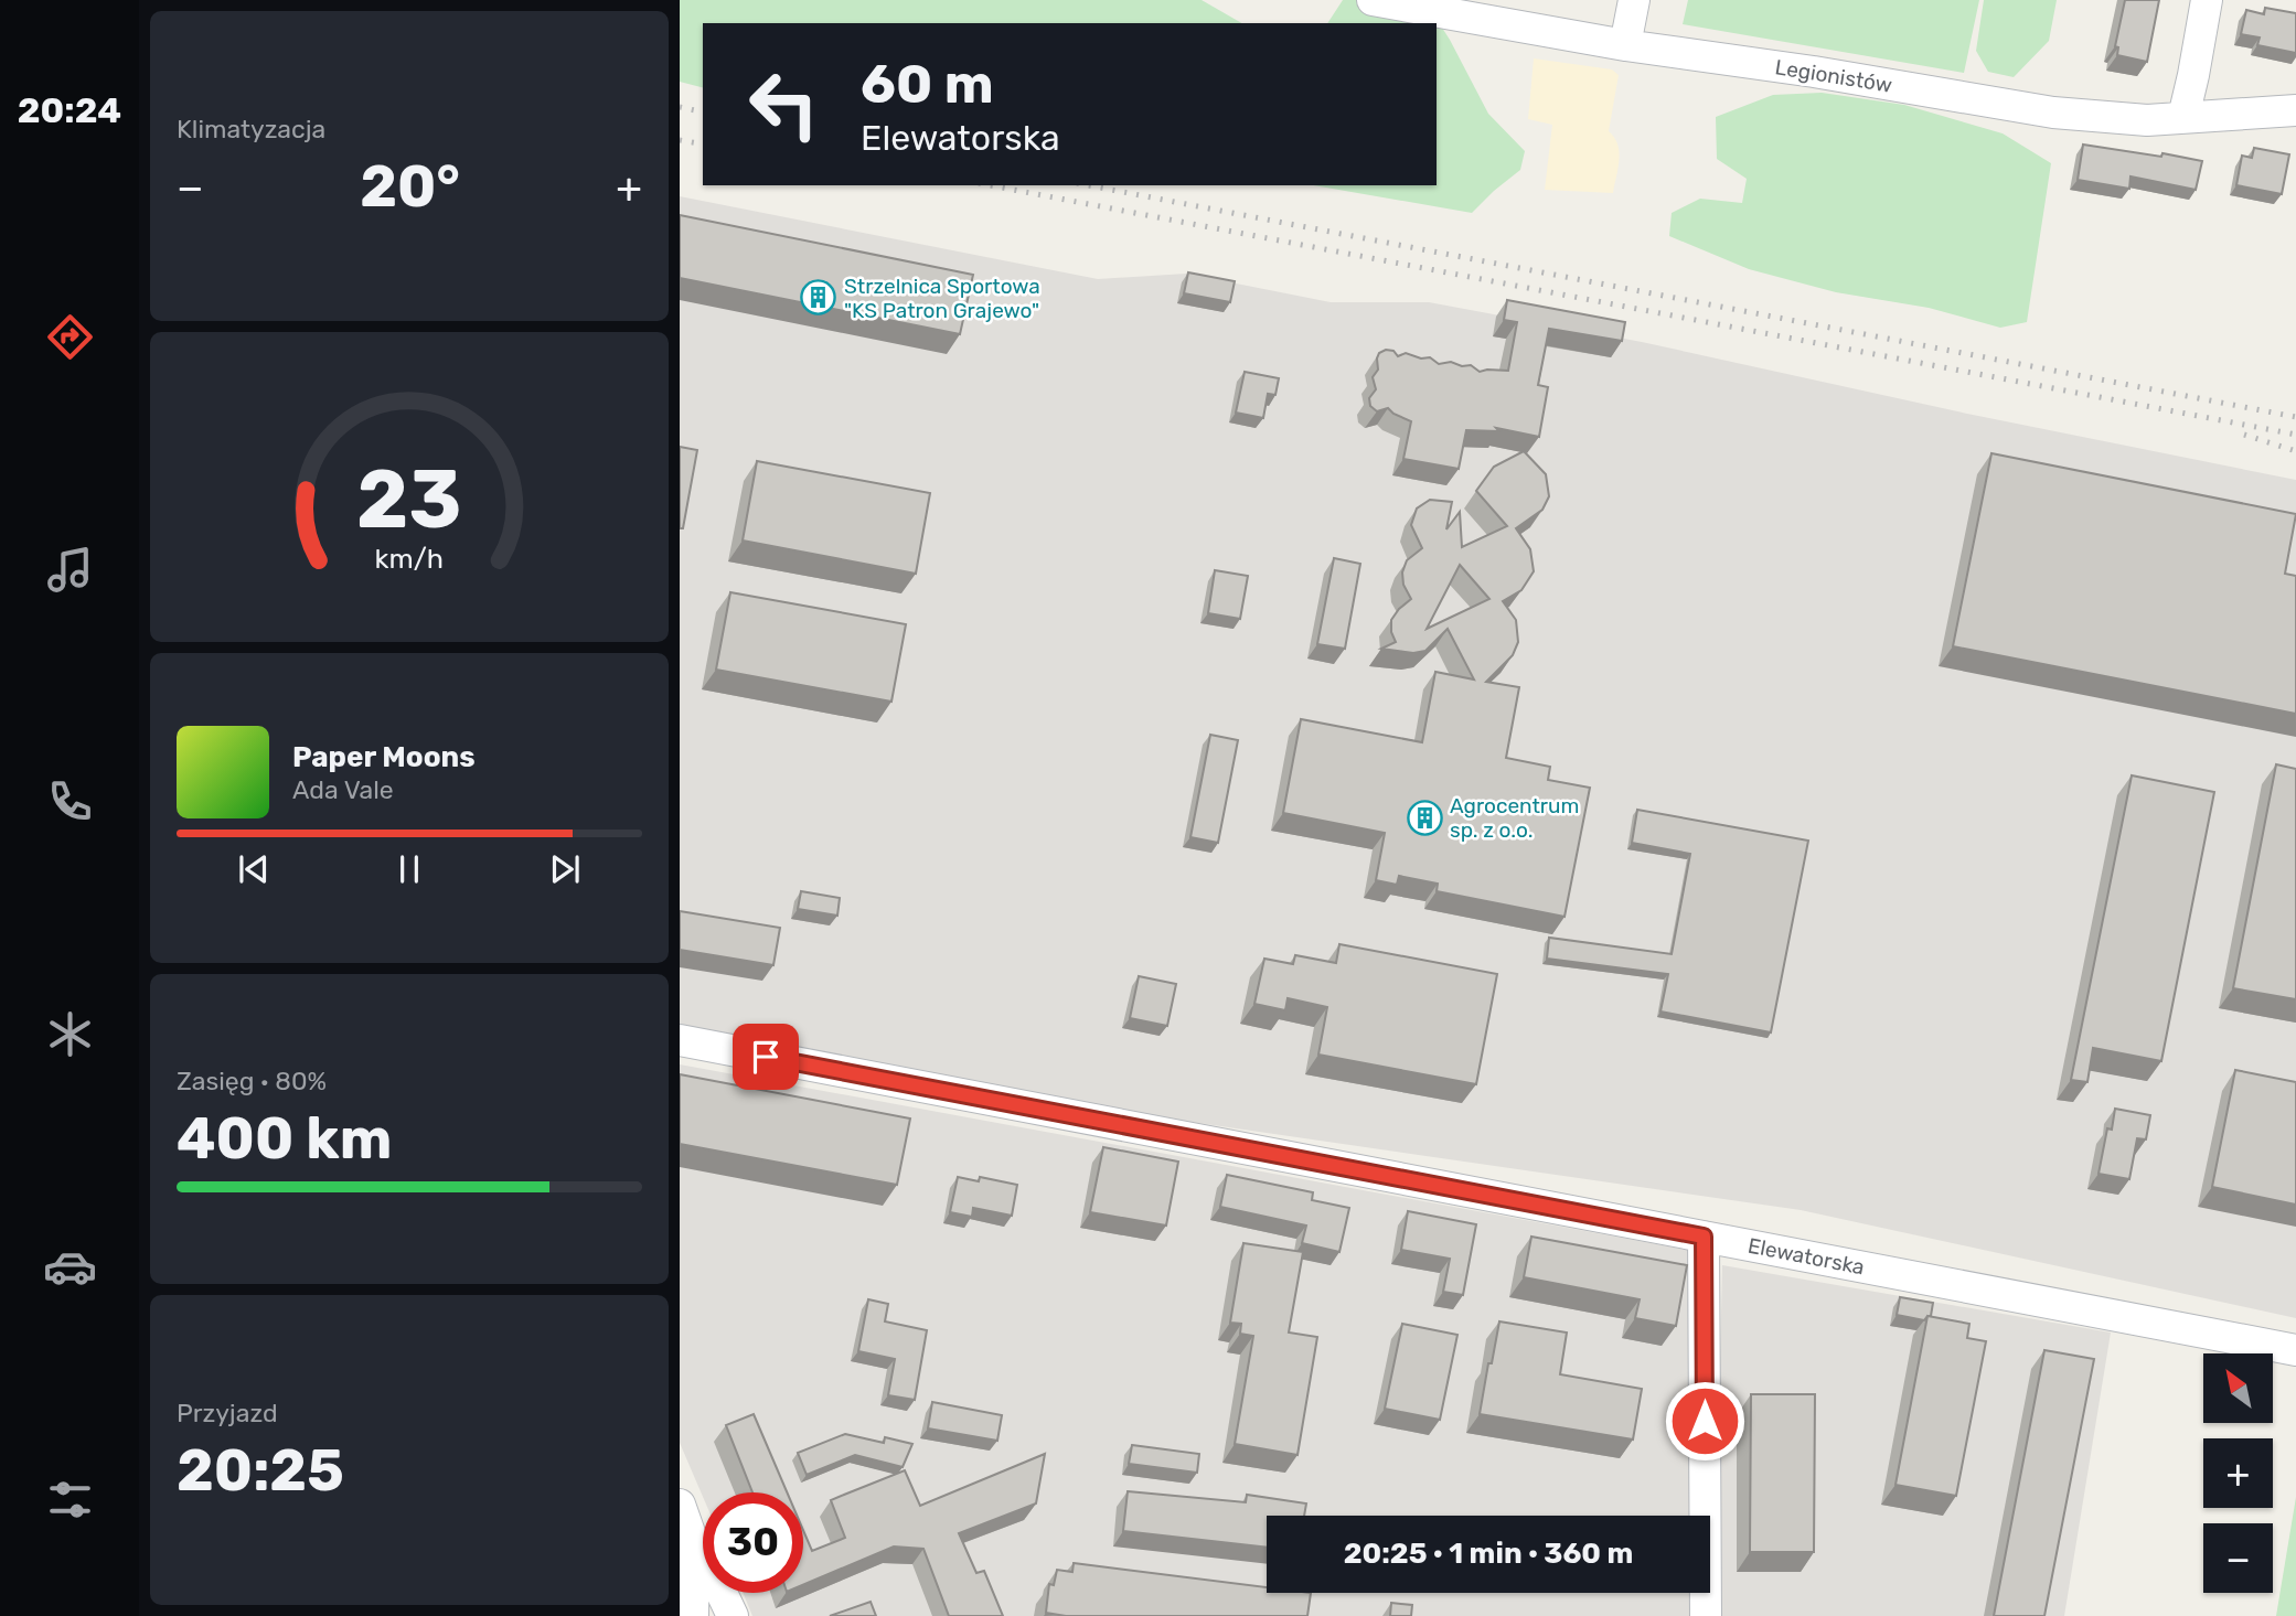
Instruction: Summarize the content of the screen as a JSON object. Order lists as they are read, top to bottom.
{
  "streets": {
    "street": ["Legionistów", "Elewatorska"]
  },
  "places": {
    "building": ["Strzelnica Sportowa \"KS Patron Grajewo\"", "Agrocentrum sp. z o.o."]
  },
  "north": "top left",
  "page": {
    "tabs": "20:24",
    "tile": [
      "Klimatyzacja",
      ["Zasięg · 80%", "400 km"],
      ["Przyjazd", "20:25"]
    ],
    "turn": ["60 m", "Elewatorska"],
    "heat": ["−", "20°", "+"],
    "song": ["Paper Moons", "Ada Vale"],
    "map_buttons": ["+", "−"],
    "limit": "30",
    "trip": "20:25 · 1 min · 360 m",
    "gauge": ["23", "km/h"]
  }
}
